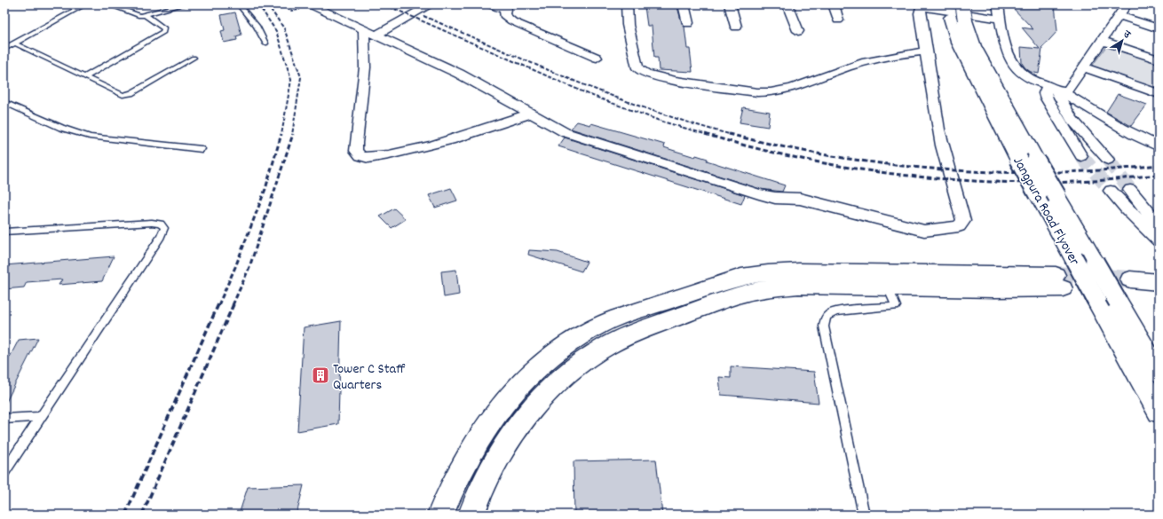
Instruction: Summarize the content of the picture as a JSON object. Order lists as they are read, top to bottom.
{
  "streets": {
    "main road": ["Jangpura Road Flyover"]
  },
  "places": {
    "building": ["Tower C Staff Quarters"]
  },
  "north": "top right"
}
